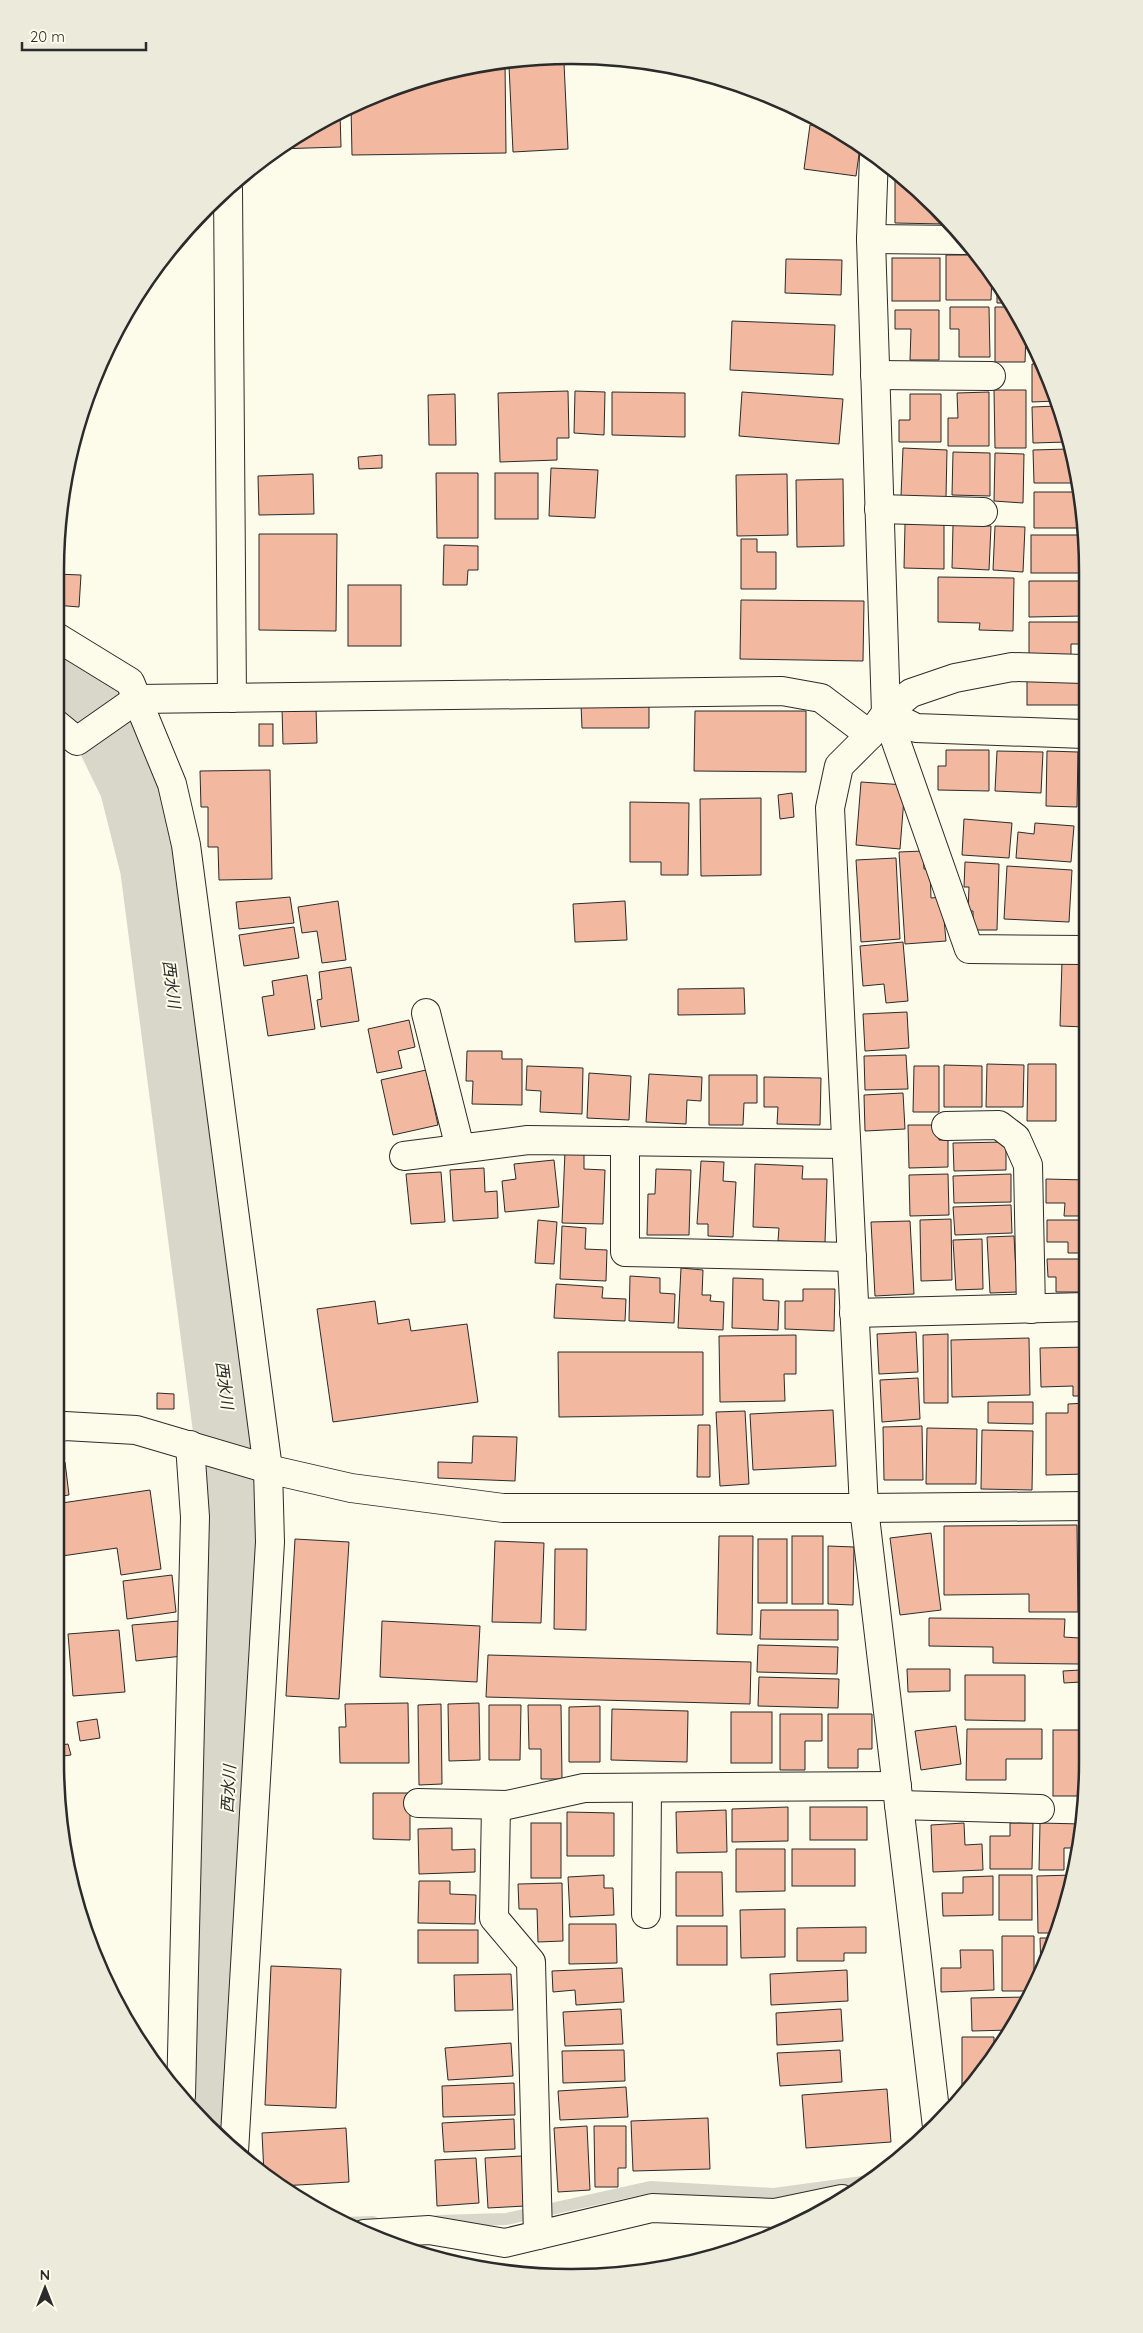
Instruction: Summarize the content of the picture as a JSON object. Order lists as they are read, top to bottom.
{
  "water": ["西水川"],
  "scale_bar": "20 m",
  "north": "top"
}
